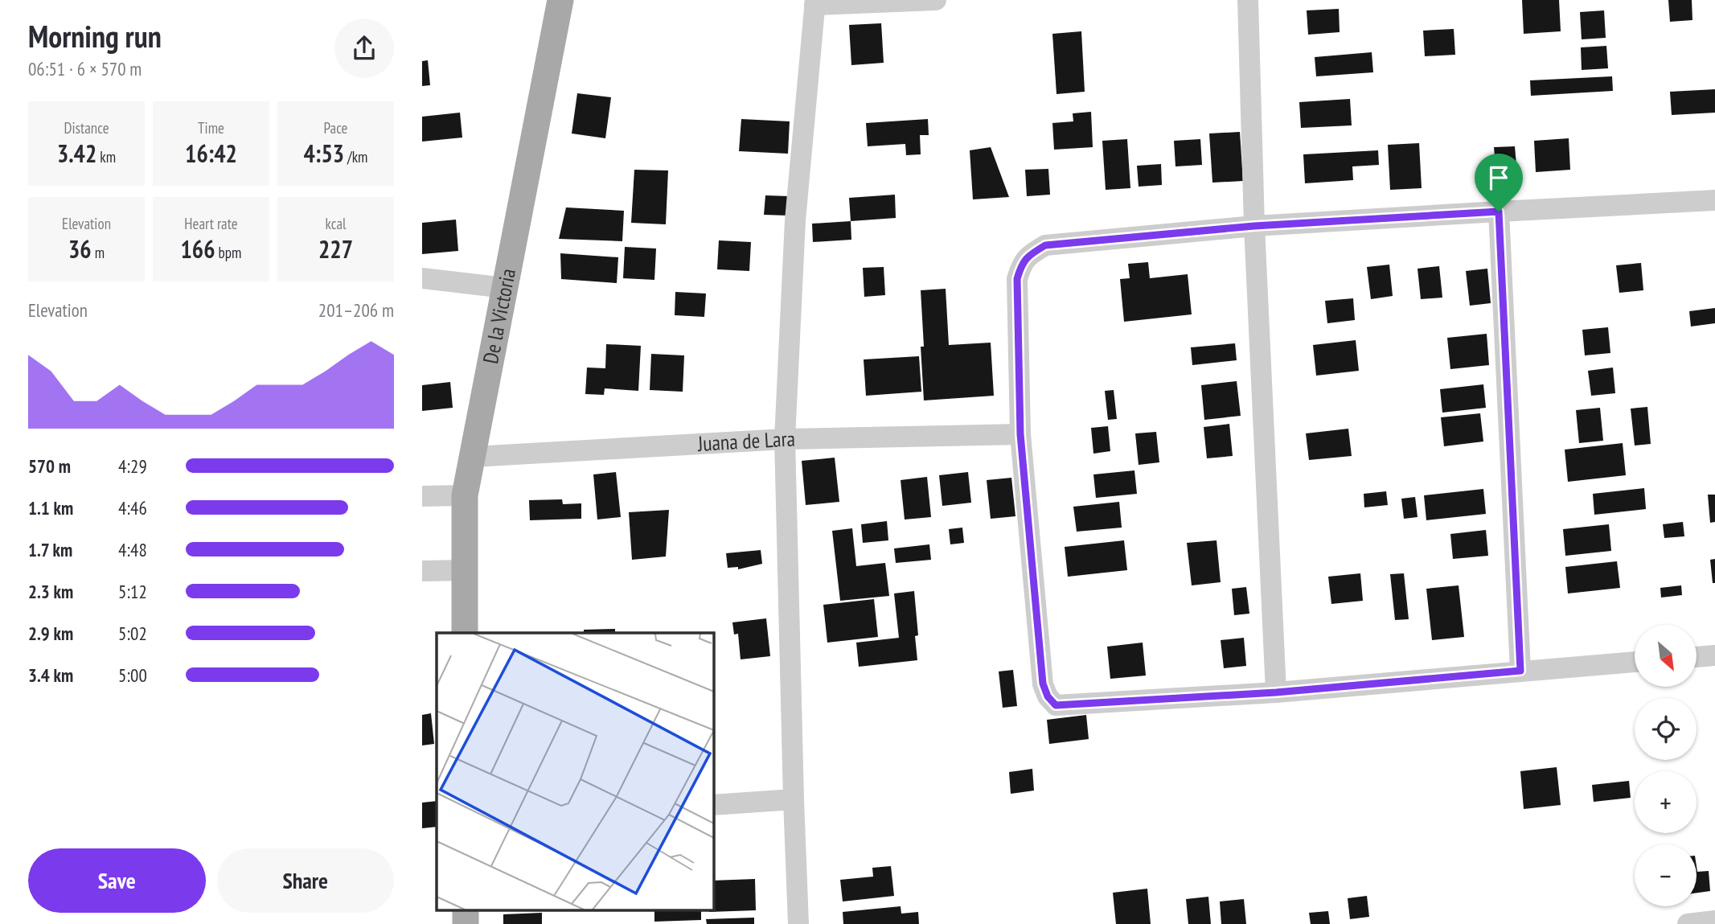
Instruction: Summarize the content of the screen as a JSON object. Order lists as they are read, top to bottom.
{
  "streets": {
    "main road": ["De la Victoria"],
    "street": ["Juana de Lara"]
  },
  "crossings": [
    ["De la Victoria", "Juana de Lara"]
  ],
  "north": "bottom right",
  "page": {
    "heading": ["Morning run", "06:51 · 6 × 570 m"],
    "stats": [
      ["Distance", "3.42 km"],
      ["Time", "16:42"],
      ["Pace", "4:53 /km"],
      ["Elevation", "36 m"],
      ["Heart rate", "166 bpm"],
      ["kcal", "227"]
    ],
    "chart": ["Elevation", "201–206 m"],
    "list": [
      {
        "name": "570 m",
        "note": "4:29"
      },
      {
        "name": "1.1 km",
        "note": "4:46"
      },
      {
        "name": "1.7 km",
        "note": "4:48"
      },
      {
        "name": "2.3 km",
        "note": "5:12"
      },
      {
        "name": "2.9 km",
        "note": "5:02"
      },
      {
        "name": "3.4 km",
        "note": "5:00"
      }
    ],
    "map_buttons": ["+", "−"],
    "buttons": ["Save", "Share"]
  }
}
